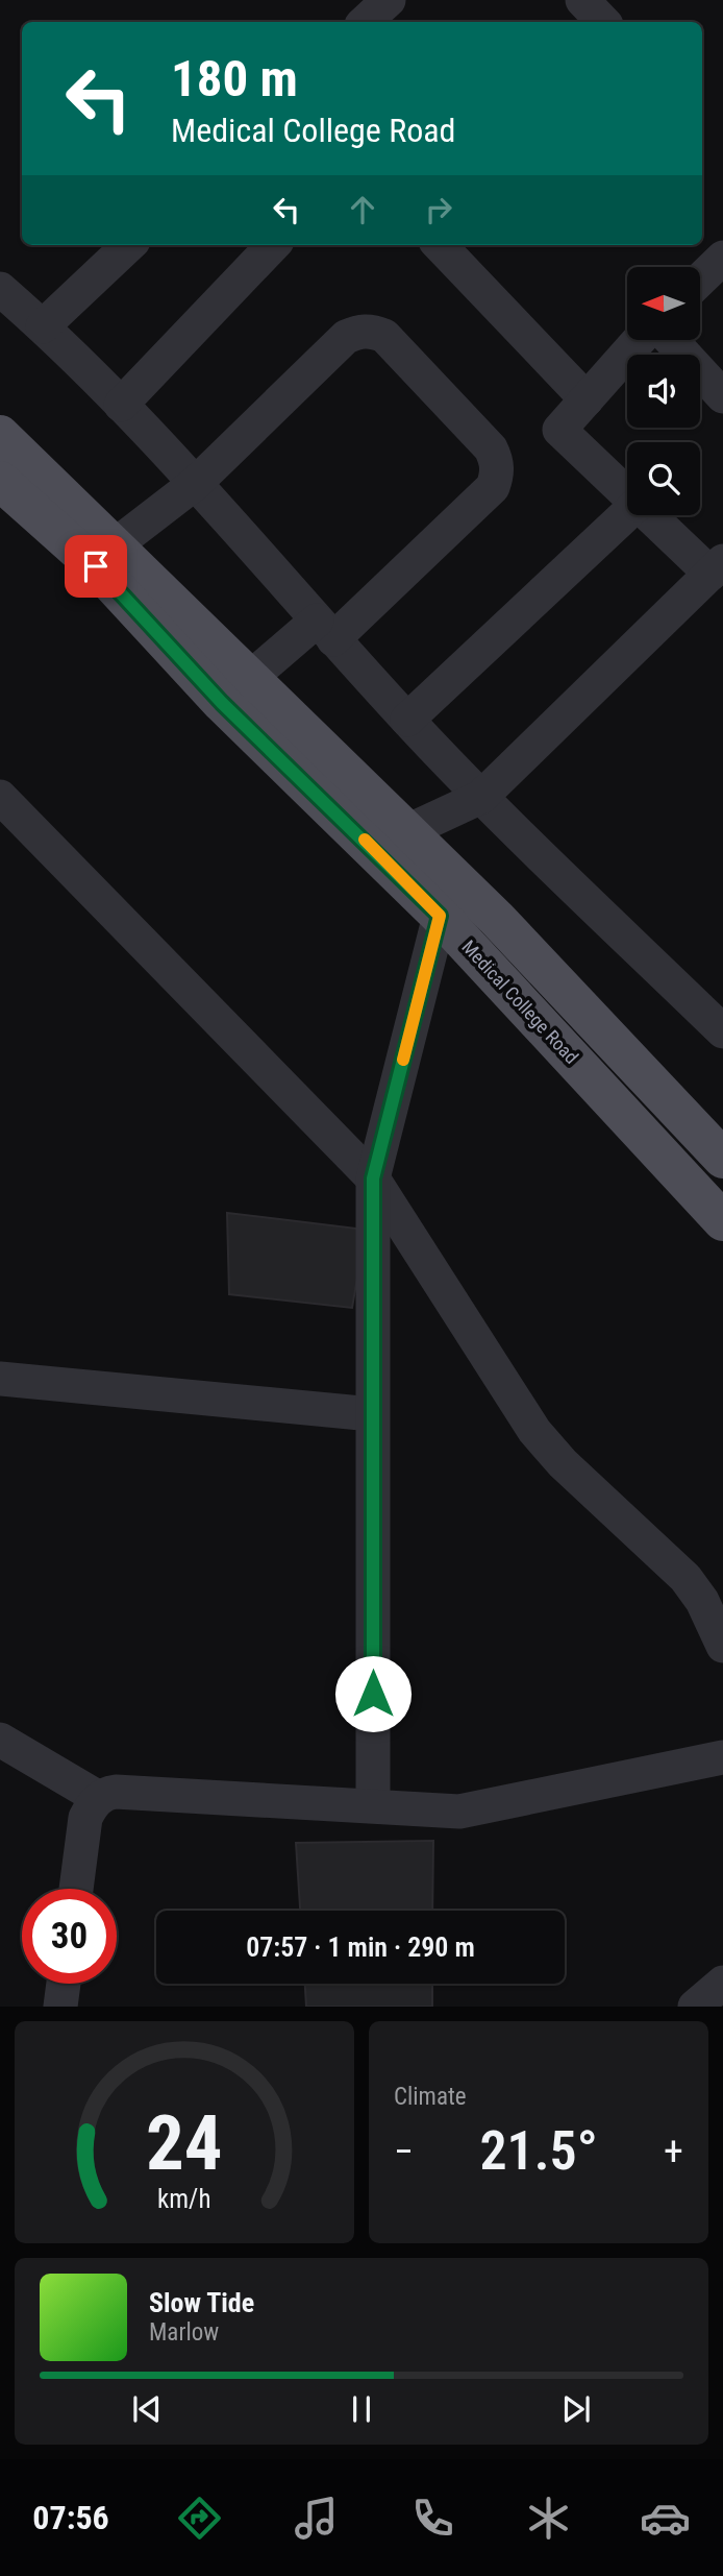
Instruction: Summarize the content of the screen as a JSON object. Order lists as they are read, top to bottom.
{
  "streets": {
    "main road": ["Medical College Road"]
  },
  "north": "left",
  "page": {
    "turn": ["180 m", "Medical College Road"],
    "limit": "30",
    "trip": "07:57 · 1 min · 290 m",
    "tile": "Climate",
    "heat": ["−", "21.5°", "+"],
    "song": ["Slow Tide", "Marlow"],
    "tabs": "07:56",
    "gauge": ["24", "km/h"]
  }
}
